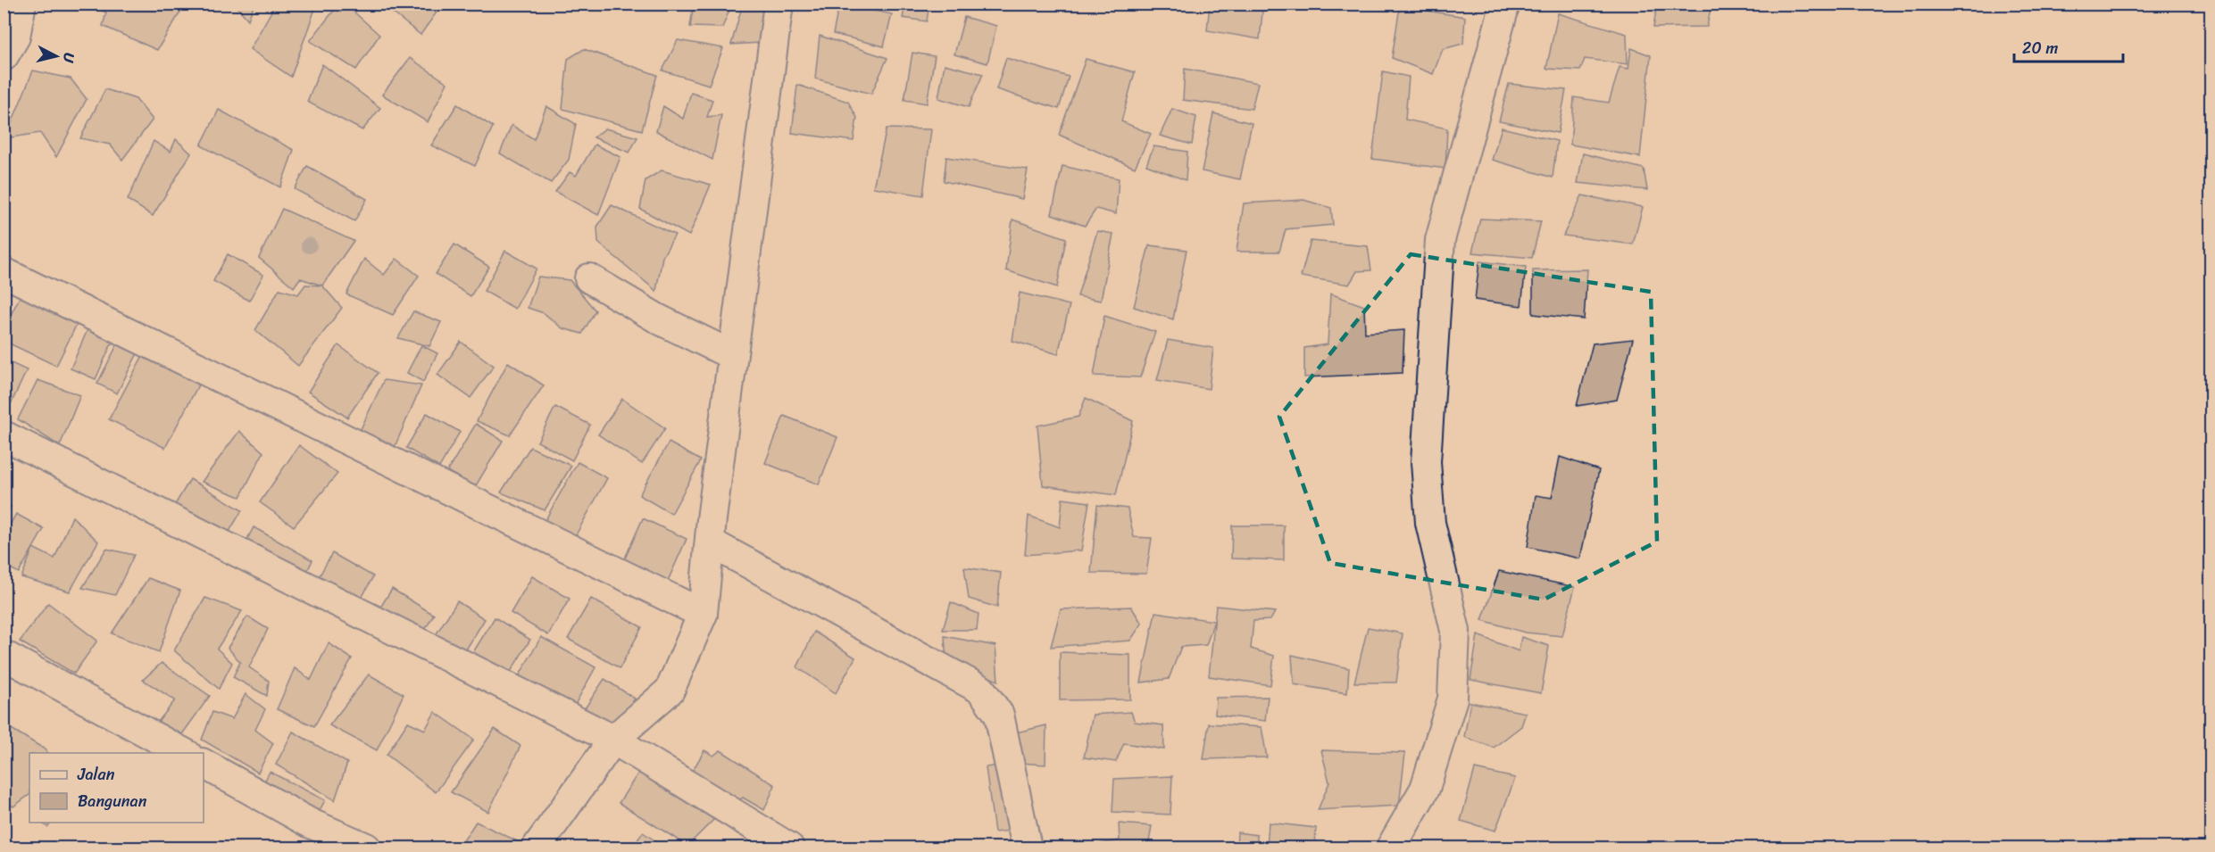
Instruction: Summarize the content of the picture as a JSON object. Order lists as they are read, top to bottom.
{
  "legend": ["Jalan", "Bangunan"],
  "scale_bar": "20 m",
  "north": "right"
}
